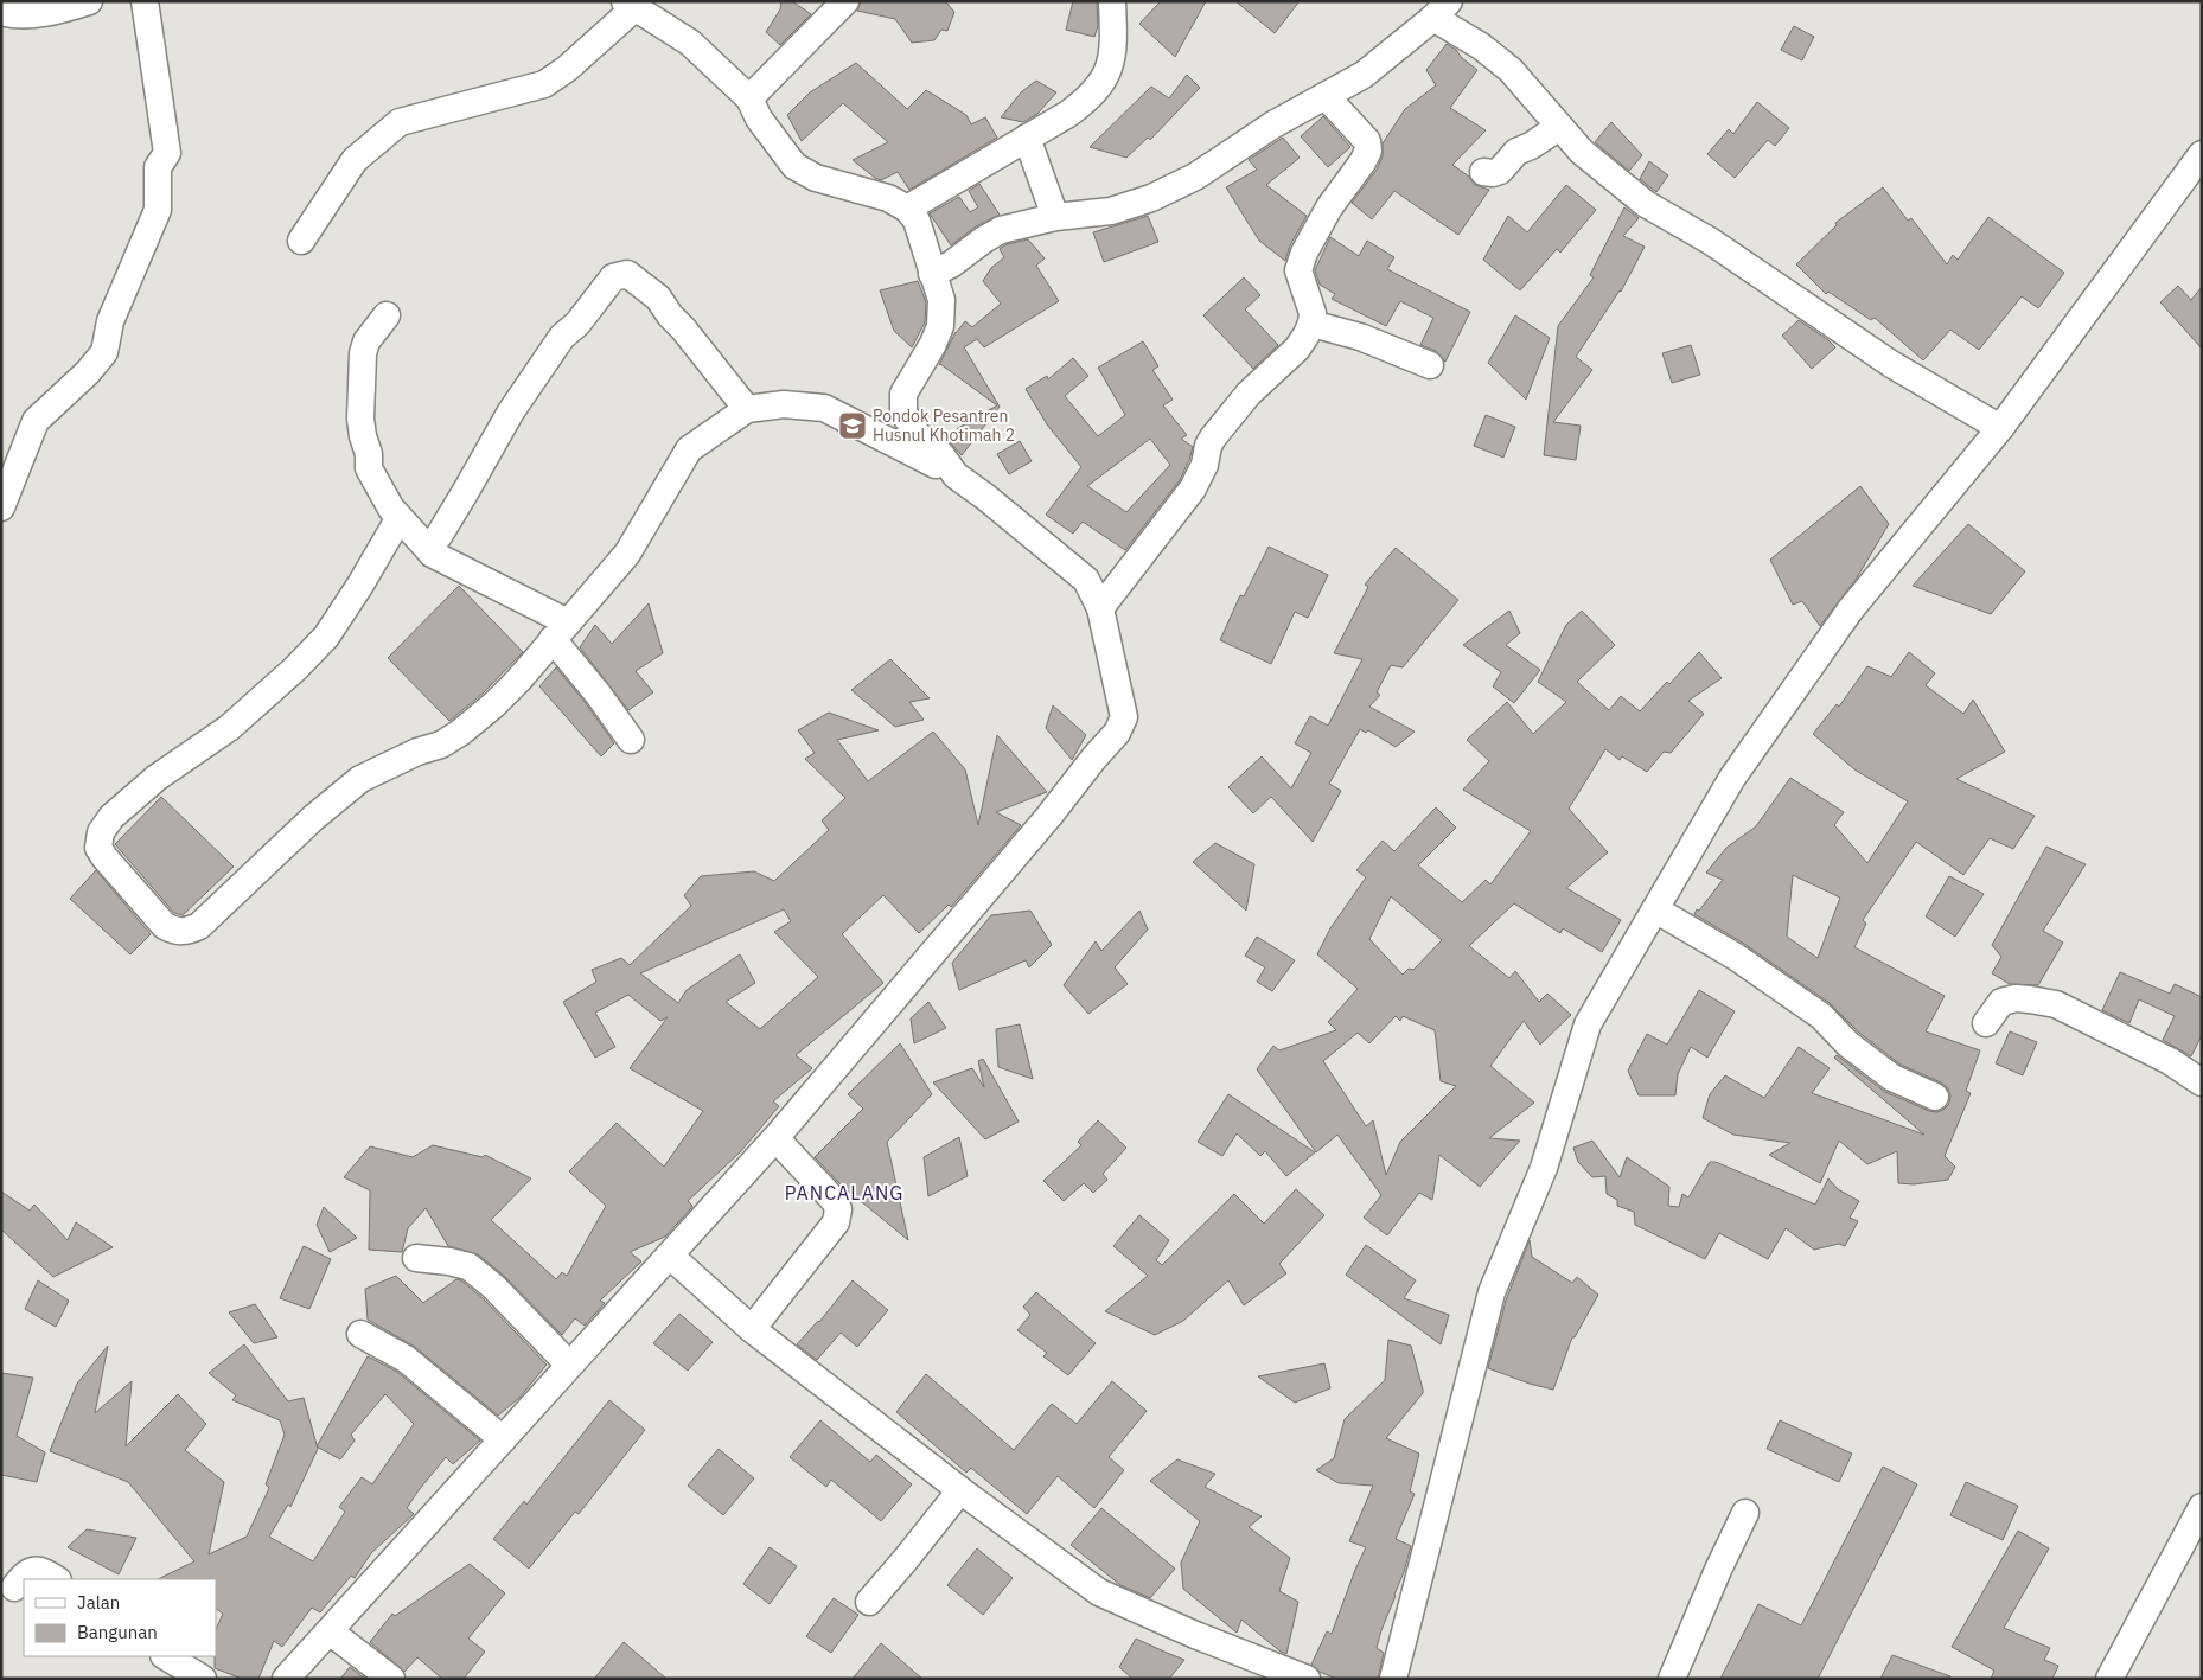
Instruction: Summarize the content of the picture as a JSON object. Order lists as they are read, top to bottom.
{
  "districts": ["PANCALANG"],
  "places": {
    "school or university": ["Pondok Pesantren Husnul Khotimah 2"]
  },
  "legend": ["Jalan", "Bangunan"]
}
